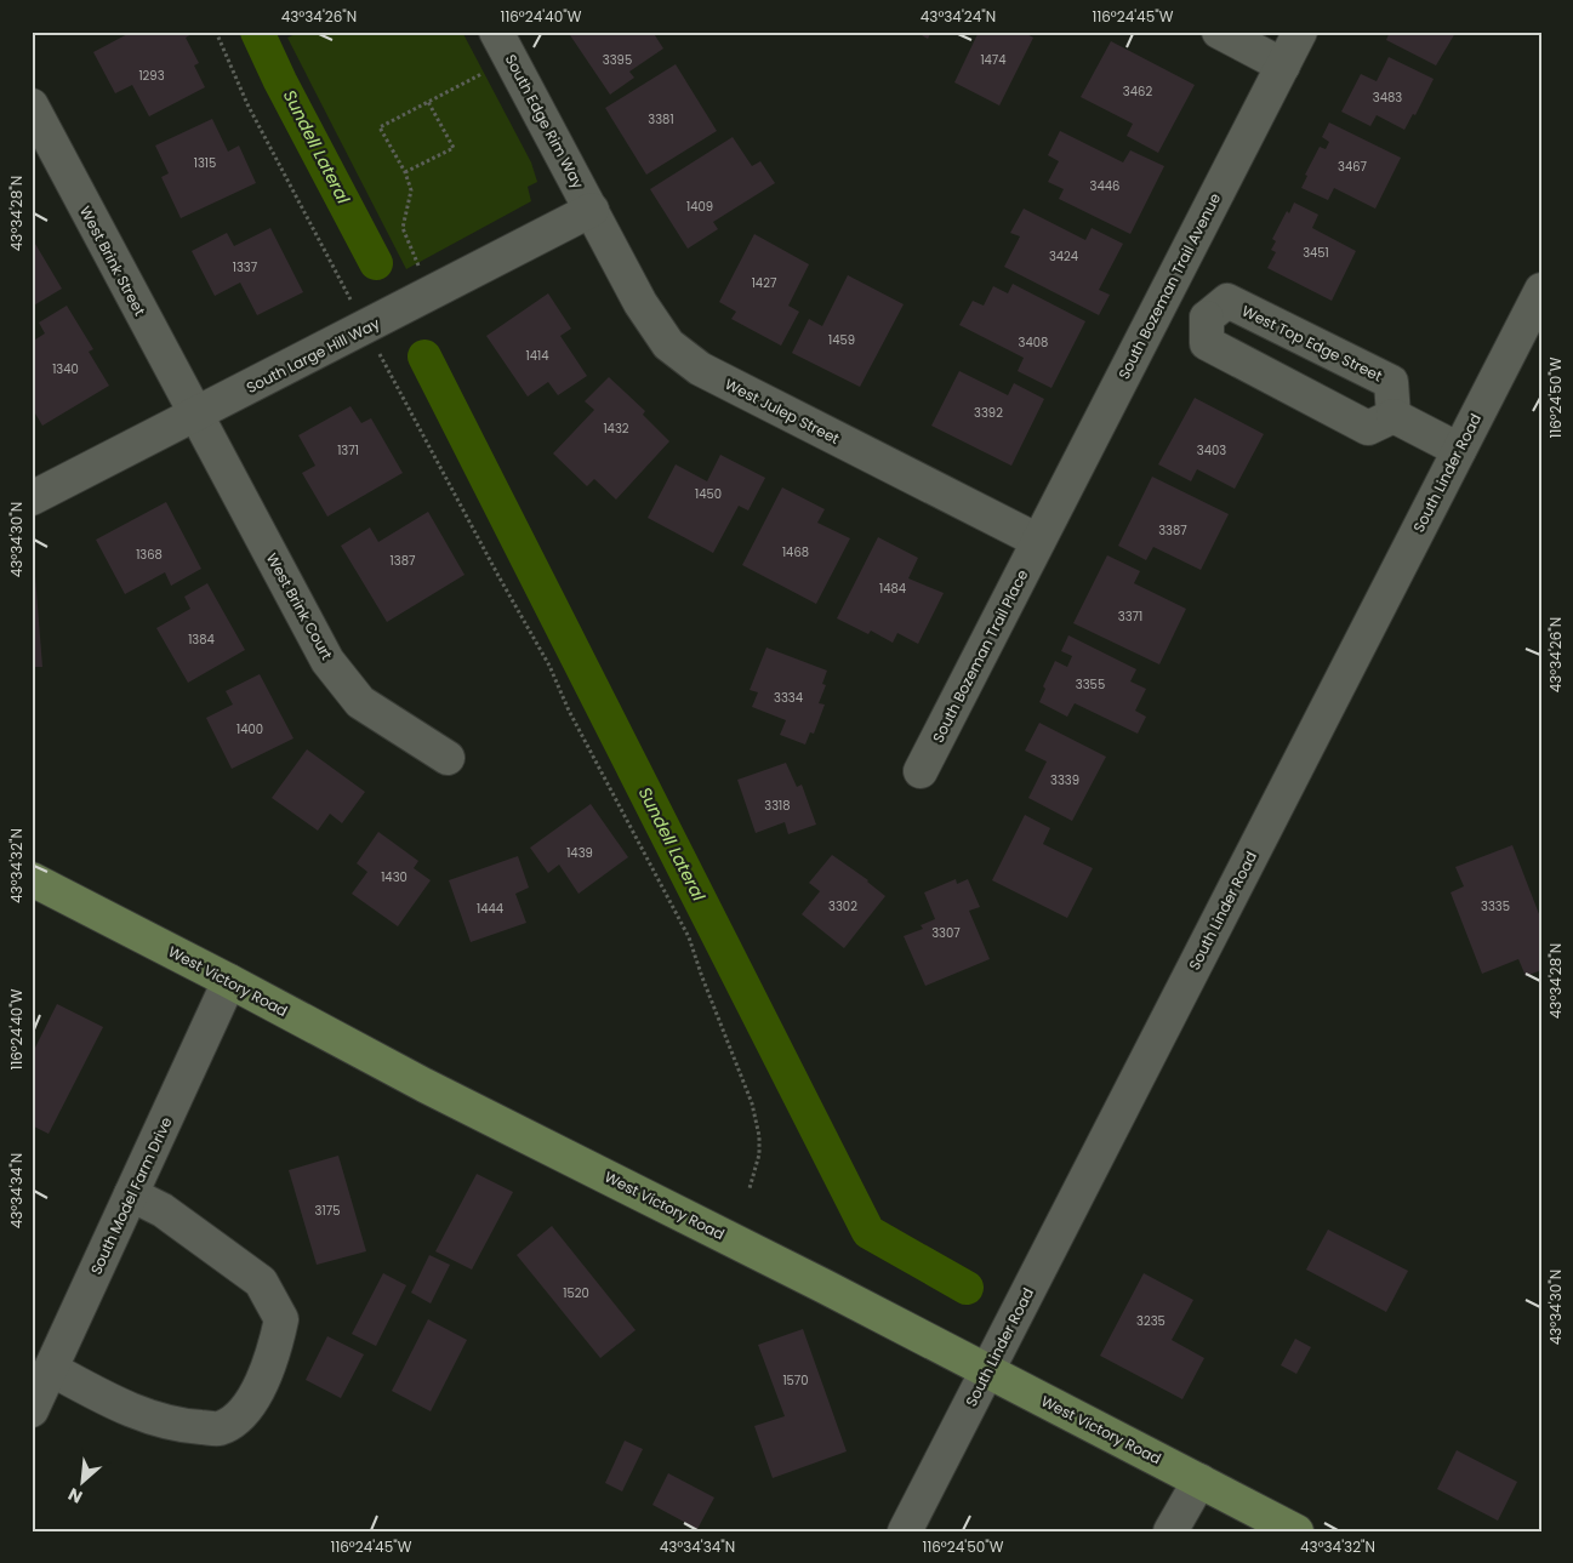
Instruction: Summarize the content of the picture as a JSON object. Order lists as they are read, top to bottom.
{
  "streets": {
    "main road": ["West Victory Road"],
    "street": [
      "South Edge Rim Way",
      "West Brink Street",
      "South Bozeman Trail Avenue",
      "West Top Edge Street",
      "South Large Hill Way",
      "West Julep Street",
      "South Linder Road",
      "West Brink Court",
      "South Bozeman Trail Place",
      "South Model Farm Drive"
    ]
  },
  "crossings": [
    ["South Edge Rim Way", "South Large Hill Way"],
    ["South Edge Rim Way", "West Julep Street"],
    ["West Brink Street", "South Large Hill Way"],
    ["West Brink Street", "West Brink Court"],
    ["South Bozeman Trail Avenue", "West Julep Street"],
    ["South Bozeman Trail Avenue", "South Bozeman Trail Place"],
    ["South Large Hill Way", "West Julep Street"],
    ["South Large Hill Way", "West Brink Court"],
    ["West Julep Street", "South Bozeman Trail Place"],
    ["South Linder Road", "West Victory Road"],
    ["West Victory Road", "South Model Farm Drive"]
  ],
  "water": ["Sundell Lateral"],
  "house_numbers": [
    "3395",
    "1474",
    "1293",
    "3462",
    "3483",
    "3381",
    "1315",
    "3467",
    "3446",
    "1409",
    "3451",
    "3424",
    "1337",
    "1427",
    "1459",
    "3408",
    "1414",
    "1340",
    "3392",
    "1432",
    "1371",
    "3403",
    "1450",
    "3387",
    "1468",
    "1368",
    "1387",
    "1484",
    "3371",
    "1384",
    "3355",
    "3334",
    "1400",
    "3339",
    "3318",
    "1439",
    "1430",
    "3302",
    "3335",
    "1444",
    "3307",
    "3175",
    "1520",
    "3235",
    "1570"
  ],
  "north": "bottom left",
  "coordinates": [
    "43°34'26\"N",
    "116°24'40\"W",
    "43°34'24\"N",
    "116°24'45\"W",
    "43°34'28\"N",
    "116°24'50\"W",
    "43°34'30\"N",
    "43°34'32\"N",
    "43°34'34\"N"
  ]
}
